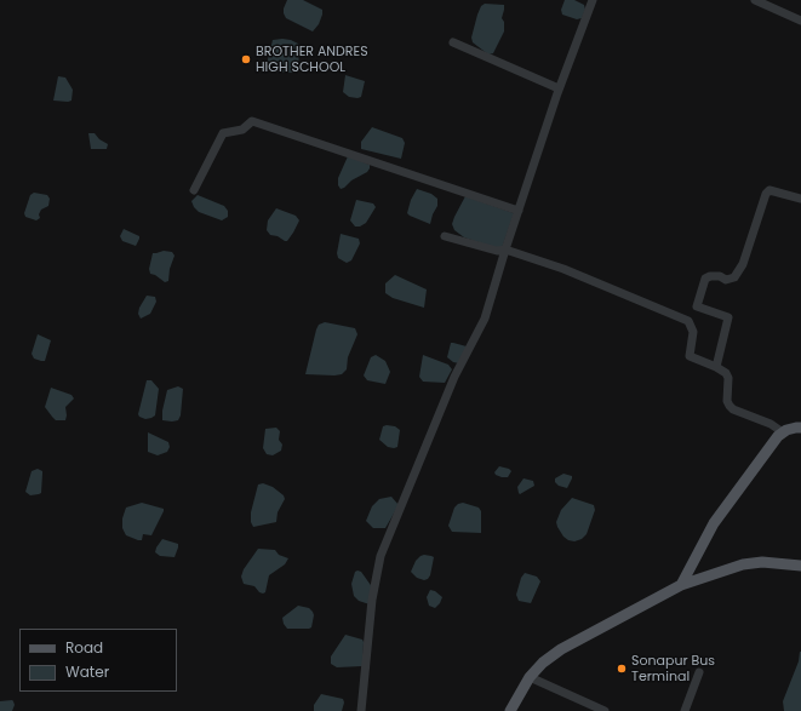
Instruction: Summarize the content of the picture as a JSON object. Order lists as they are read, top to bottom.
{
  "places": ["BROTHER ANDRES HIGH SCHOOL", "Sonapur Bus Terminal"],
  "legend": ["Road", "Water"]
}
